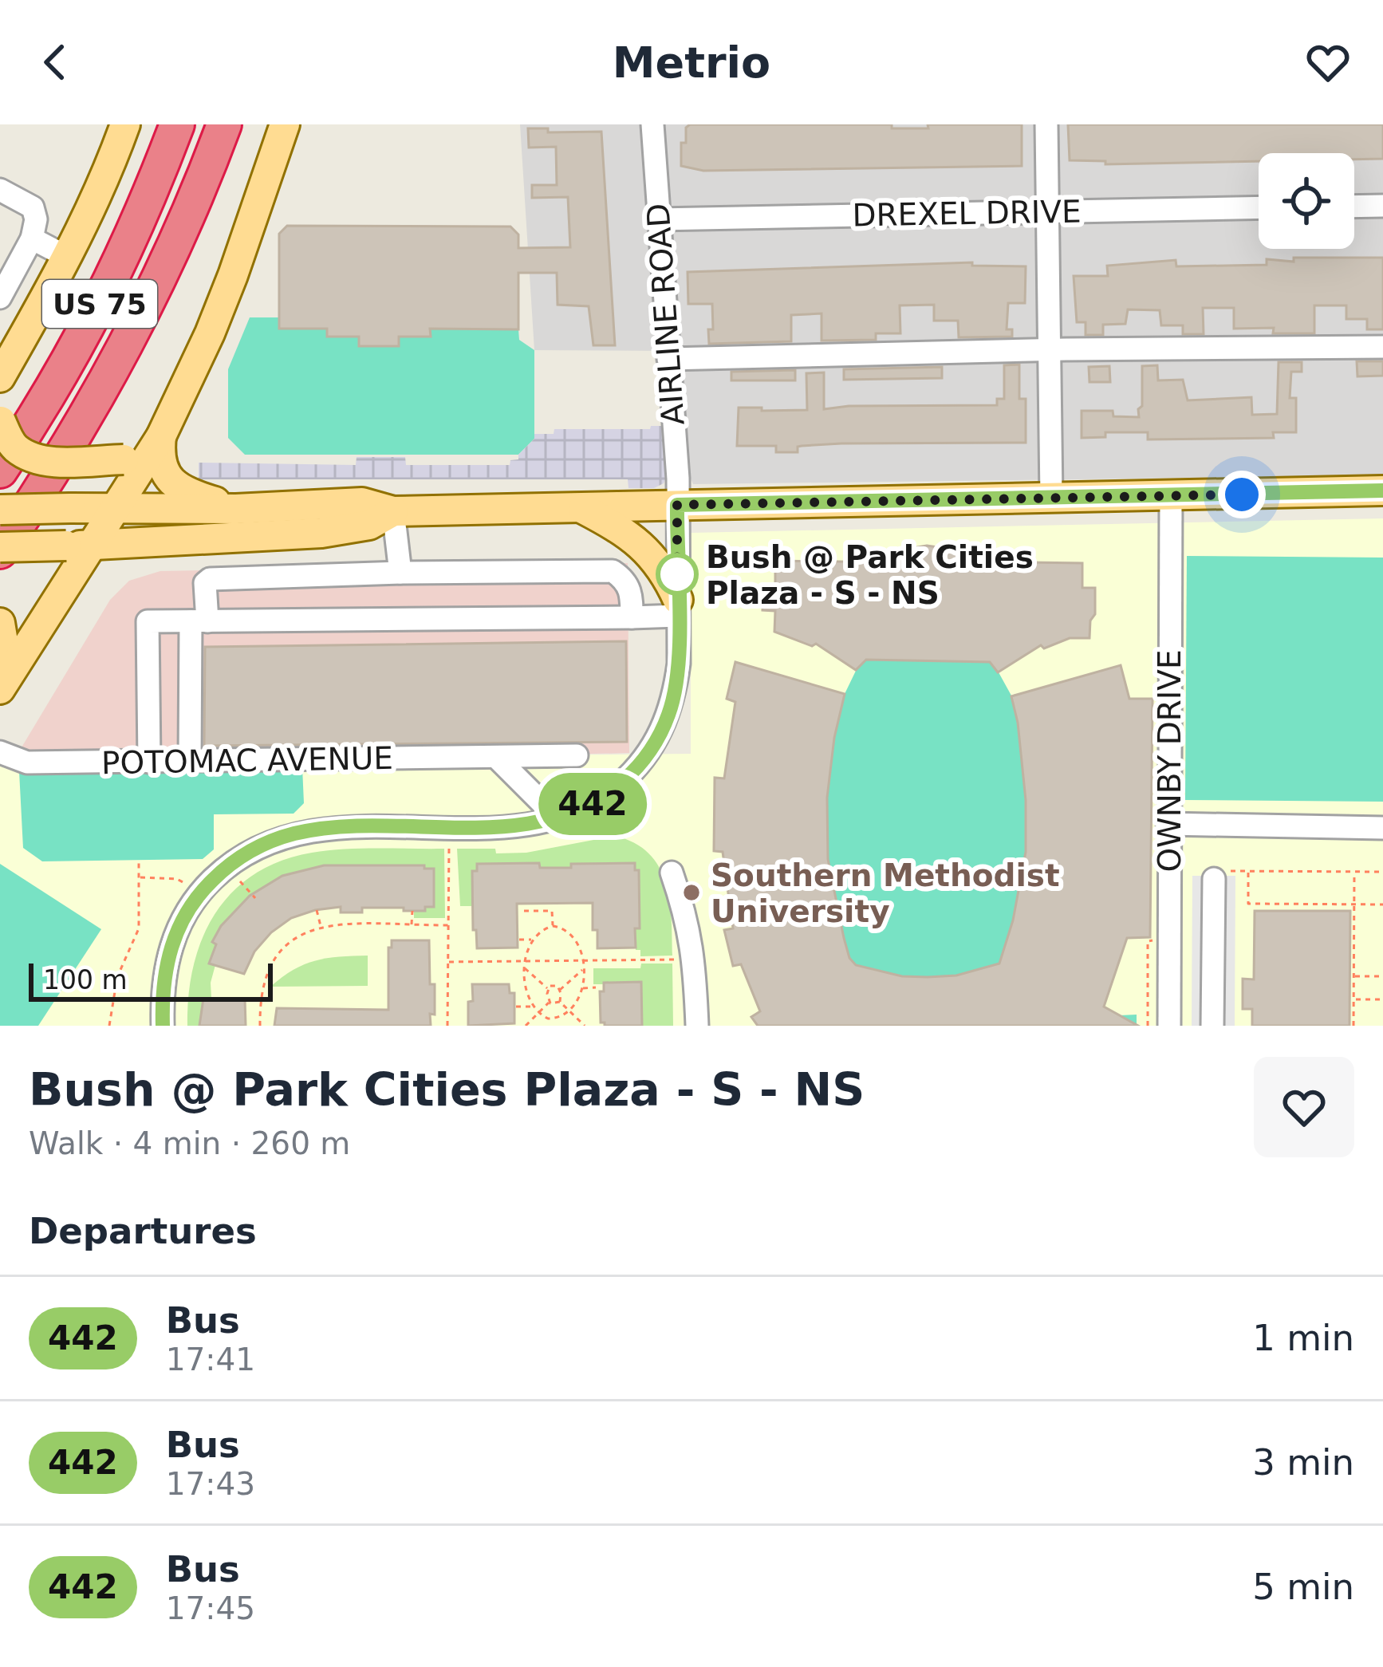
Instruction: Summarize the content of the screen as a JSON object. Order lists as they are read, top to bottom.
{
  "streets": {
    "highway": ["US 75"],
    "street": [
      "DREXEL DRIVE",
      "AIRLINE ROAD",
      "POTOMAC AVENUE",
      "OWNBY DRIVE"
    ]
  },
  "crossings": [
    ["DREXEL DRIVE", "AIRLINE ROAD"]
  ],
  "places": ["Bush @ Park Cities Plaza - S - NS", "Southern Methodist University"],
  "lines": ["bus line 442"],
  "scale_bar": "100 m",
  "page": {
    "header": "Metrio",
    "on_map": "442",
    "scale": "100 m",
    "heading": [
      ["Bush @ Park Cities Plaza - S - NS", "Walk · 4 min · 260 m"],
      "Departures"
    ],
    "list": [
      {
        "mark": "442",
        "name": "Bus",
        "note": "17:41",
        "value": "1 min"
      },
      {
        "mark": "442",
        "name": "Bus",
        "note": "17:43",
        "value": "3 min"
      },
      {
        "mark": "442",
        "name": "Bus",
        "note": "17:45",
        "value": "5 min"
      }
    ]
  }
}
